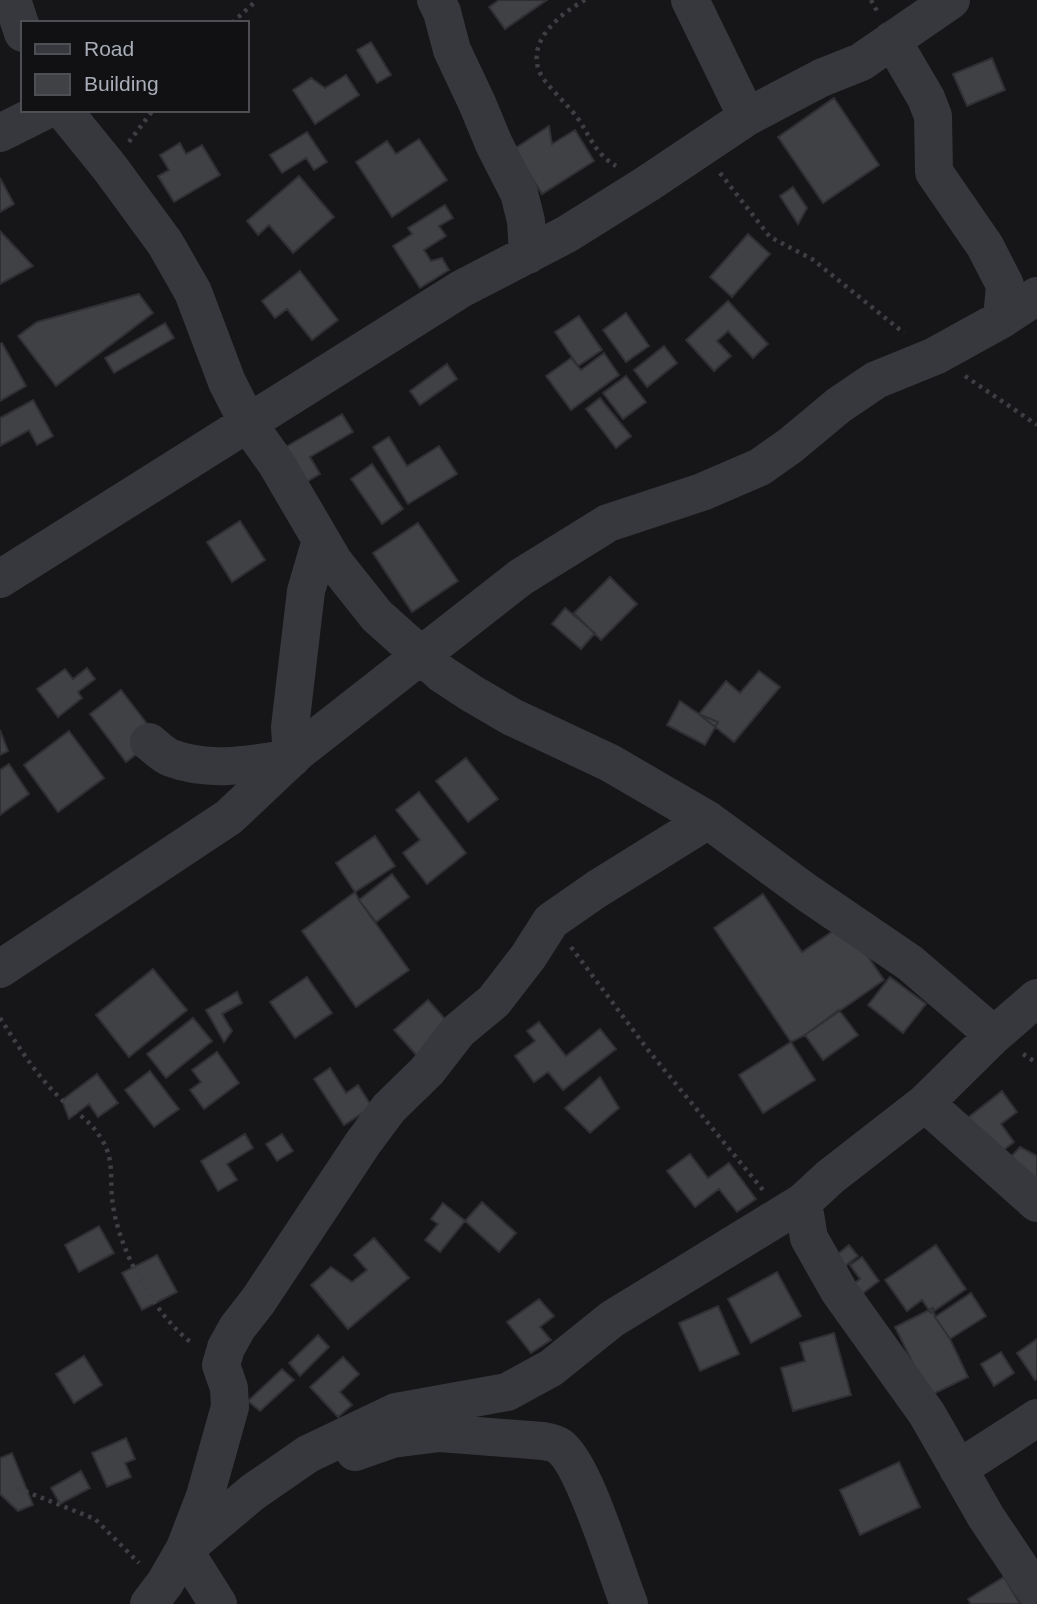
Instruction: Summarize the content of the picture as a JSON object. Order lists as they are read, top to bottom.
{
  "legend": ["Road", "Building"]
}
